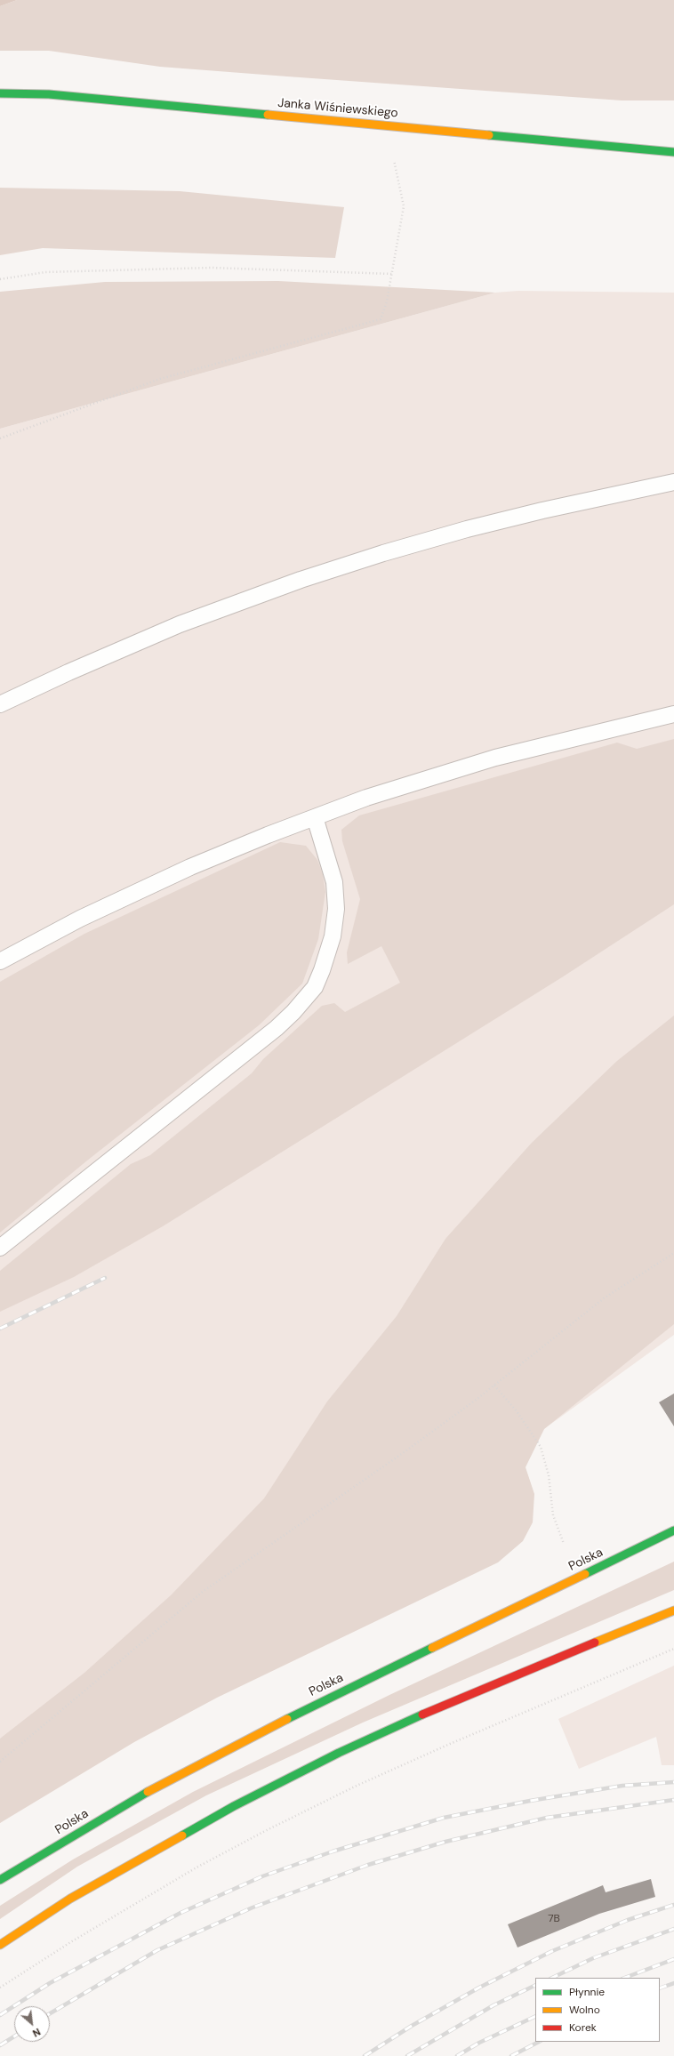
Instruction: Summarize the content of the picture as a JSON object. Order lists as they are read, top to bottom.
{
  "streets": {
    "main road": ["Janka Wiśniewskiego", "Polska"]
  },
  "house_numbers": ["7B"],
  "legend": ["Płynnie", "Wolno", "Korek"],
  "north": "bottom right"
}
